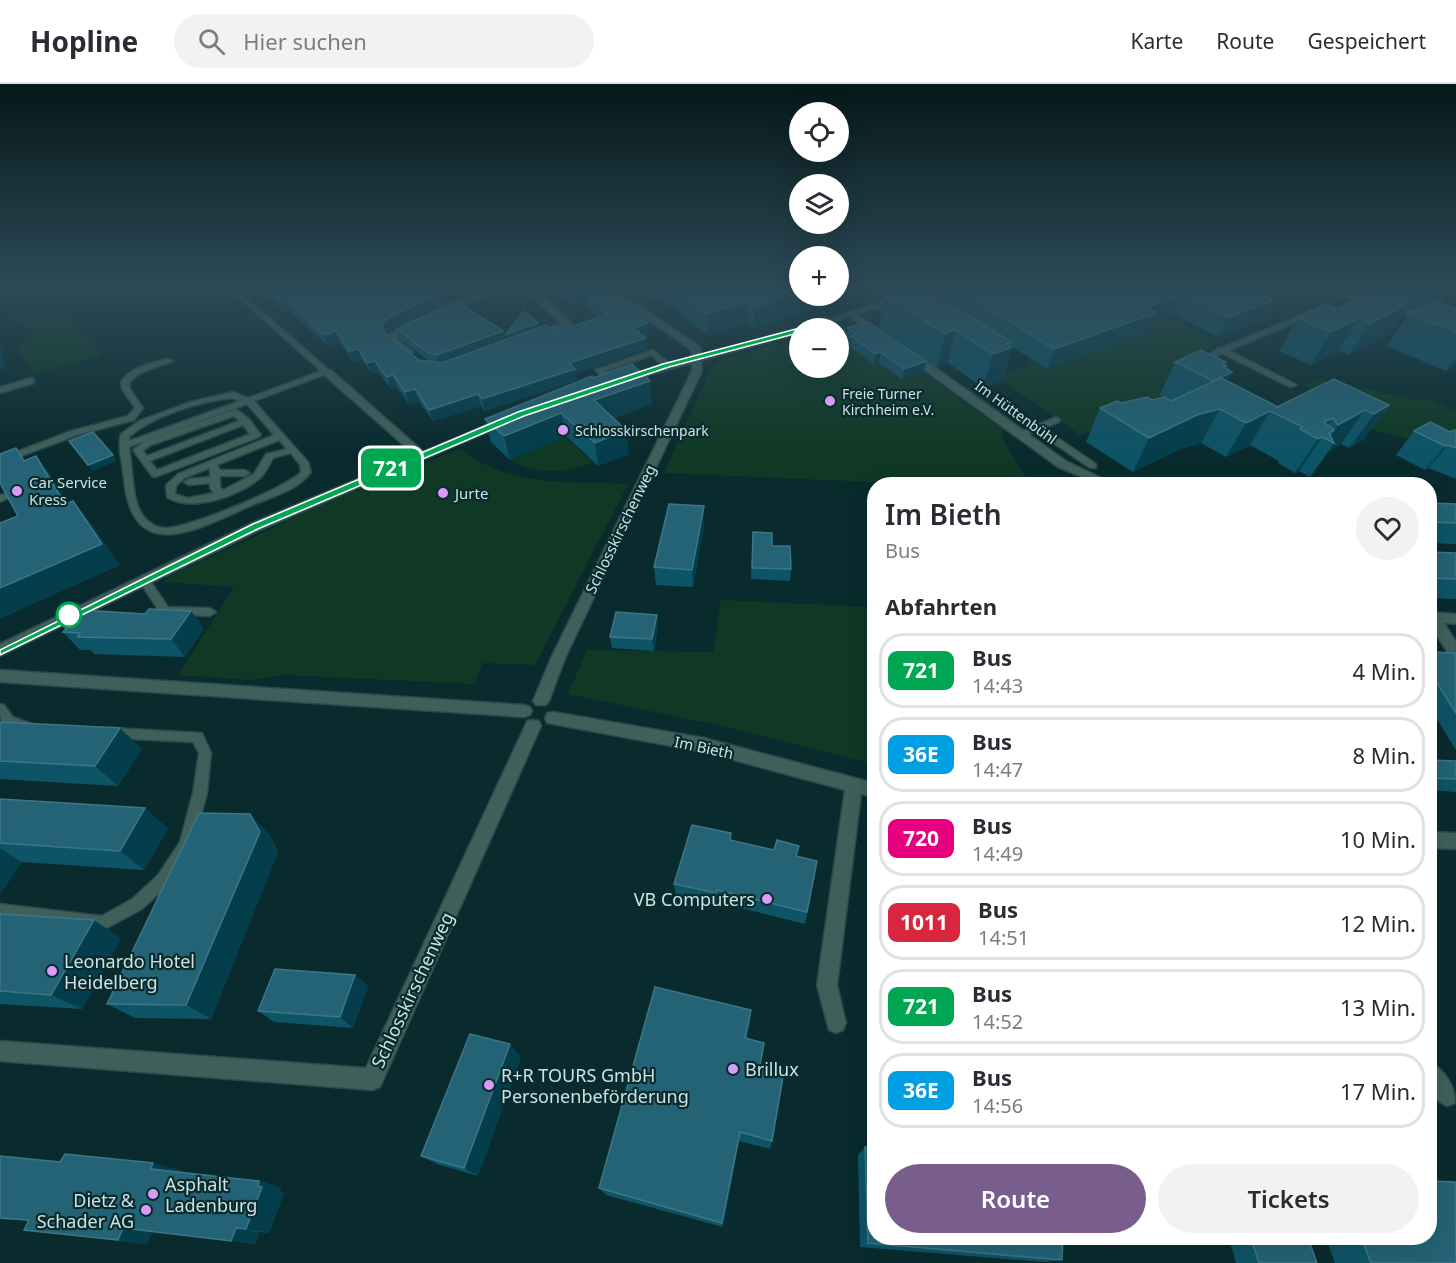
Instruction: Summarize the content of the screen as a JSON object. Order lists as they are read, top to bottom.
{
  "streets": {
    "street": ["Im Hüttenbühl", "Schlosskirschenweg", "Im Bieth"]
  },
  "crossings": [
    ["Schlosskirschenweg", "Im Bieth"]
  ],
  "places": [
    "Freie Turner Kirchheim e.V.",
    "Schlosskirschenpark",
    "Car Service Kress",
    "Jurte",
    "VB Computers",
    "Leonardo Hotel Heidelberg",
    "Brillux",
    "R+R TOURS GmbH Personenbeförderung",
    "Asphalt Ladenburg",
    "Dietz & Schader AG"
  ],
  "lines": ["bus line 721"],
  "page": {
    "header": "Hopline",
    "search": "Hier suchen",
    "nav": ["Karte", "Route", "Gespeichert"],
    "on_map": "721",
    "map_buttons": ["+", "−"],
    "heading": [
      ["Im Bieth", "Bus"],
      "Abfahrten"
    ],
    "list": [
      {
        "mark": "721",
        "name": "Bus",
        "note": "14:43",
        "value": "4 Min."
      },
      {
        "mark": "36E",
        "name": "Bus",
        "note": "14:47",
        "value": "8 Min."
      },
      {
        "mark": "720",
        "name": "Bus",
        "note": "14:49",
        "value": "10 Min."
      },
      {
        "mark": "1011",
        "name": "Bus",
        "note": "14:51",
        "value": "12 Min."
      },
      {
        "mark": "721",
        "name": "Bus",
        "note": "14:52",
        "value": "13 Min."
      },
      {
        "mark": "36E",
        "name": "Bus",
        "note": "14:56",
        "value": "17 Min."
      }
    ],
    "buttons": ["Route", "Tickets"]
  }
}
